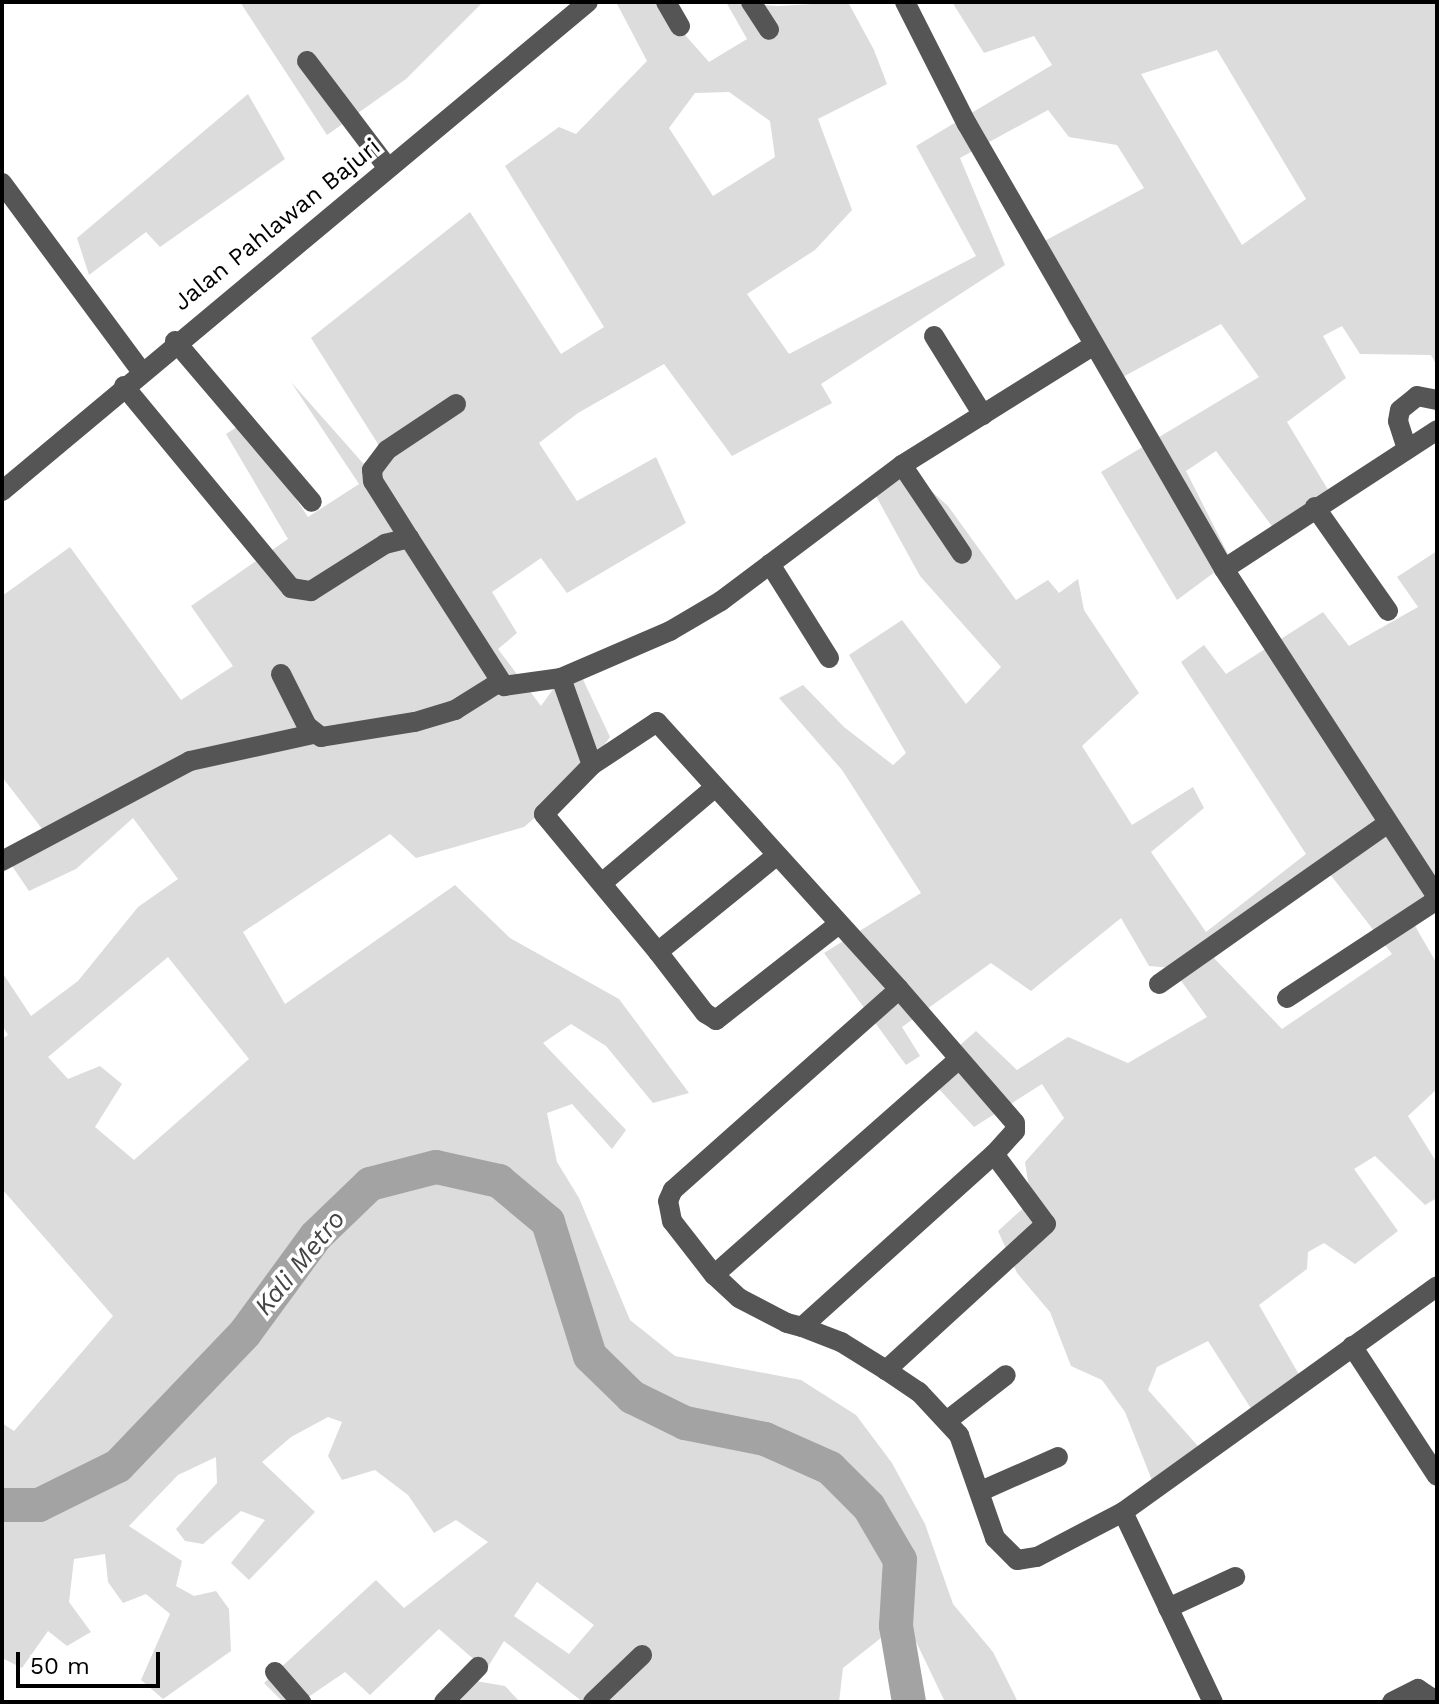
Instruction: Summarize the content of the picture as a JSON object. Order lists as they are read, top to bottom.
{
  "streets": {
    "street": ["Jalan Pahlawan Bajuri"]
  },
  "water": ["Kali Metro"],
  "scale_bar": "50 m"
}
